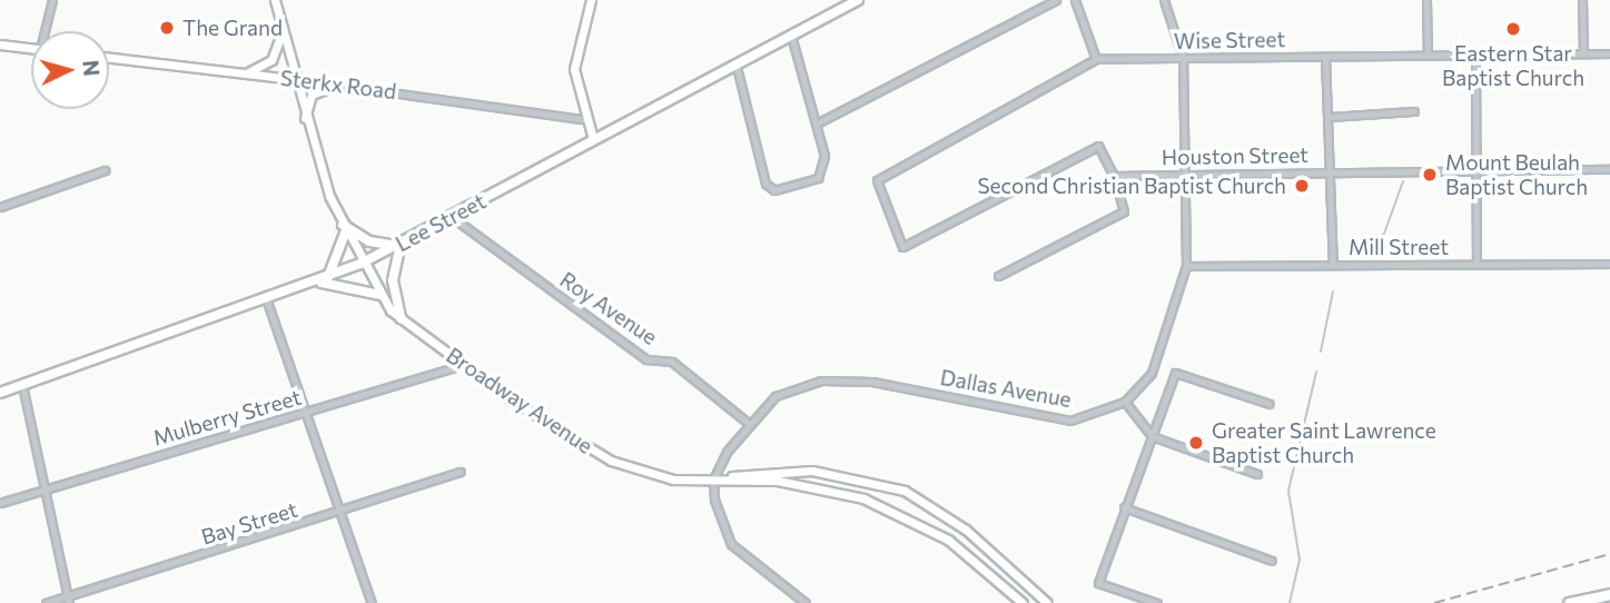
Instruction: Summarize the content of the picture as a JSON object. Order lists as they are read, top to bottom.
{
  "streets": {
    "main road": ["Sterkx Road", "Lee Street", "Broadway Avenue"],
    "street": [
      "Wise Street",
      "Houston Street",
      "Mill Street",
      "Roy Avenue",
      "Dallas Avenue",
      "Mulberry Street",
      "Bay Street"
    ]
  },
  "crossings": [
    ["Wise Street", "Houston Street"],
    ["Sterkx Road", "Broadway Avenue"],
    ["Lee Street", "Roy Avenue"],
    ["Lee Street", "Broadway Avenue"],
    ["Roy Avenue", "Dallas Avenue"],
    ["Dallas Avenue", "Broadway Avenue"],
    ["Broadway Avenue", "Mulberry Street"]
  ],
  "places": [
    "The Grand",
    "Eastern Star Baptist Church",
    "Mount Beulah Baptist Church",
    "Second Christian Baptist Church",
    "Greater Saint Lawrence Baptist Church"
  ],
  "north": "right"
}
